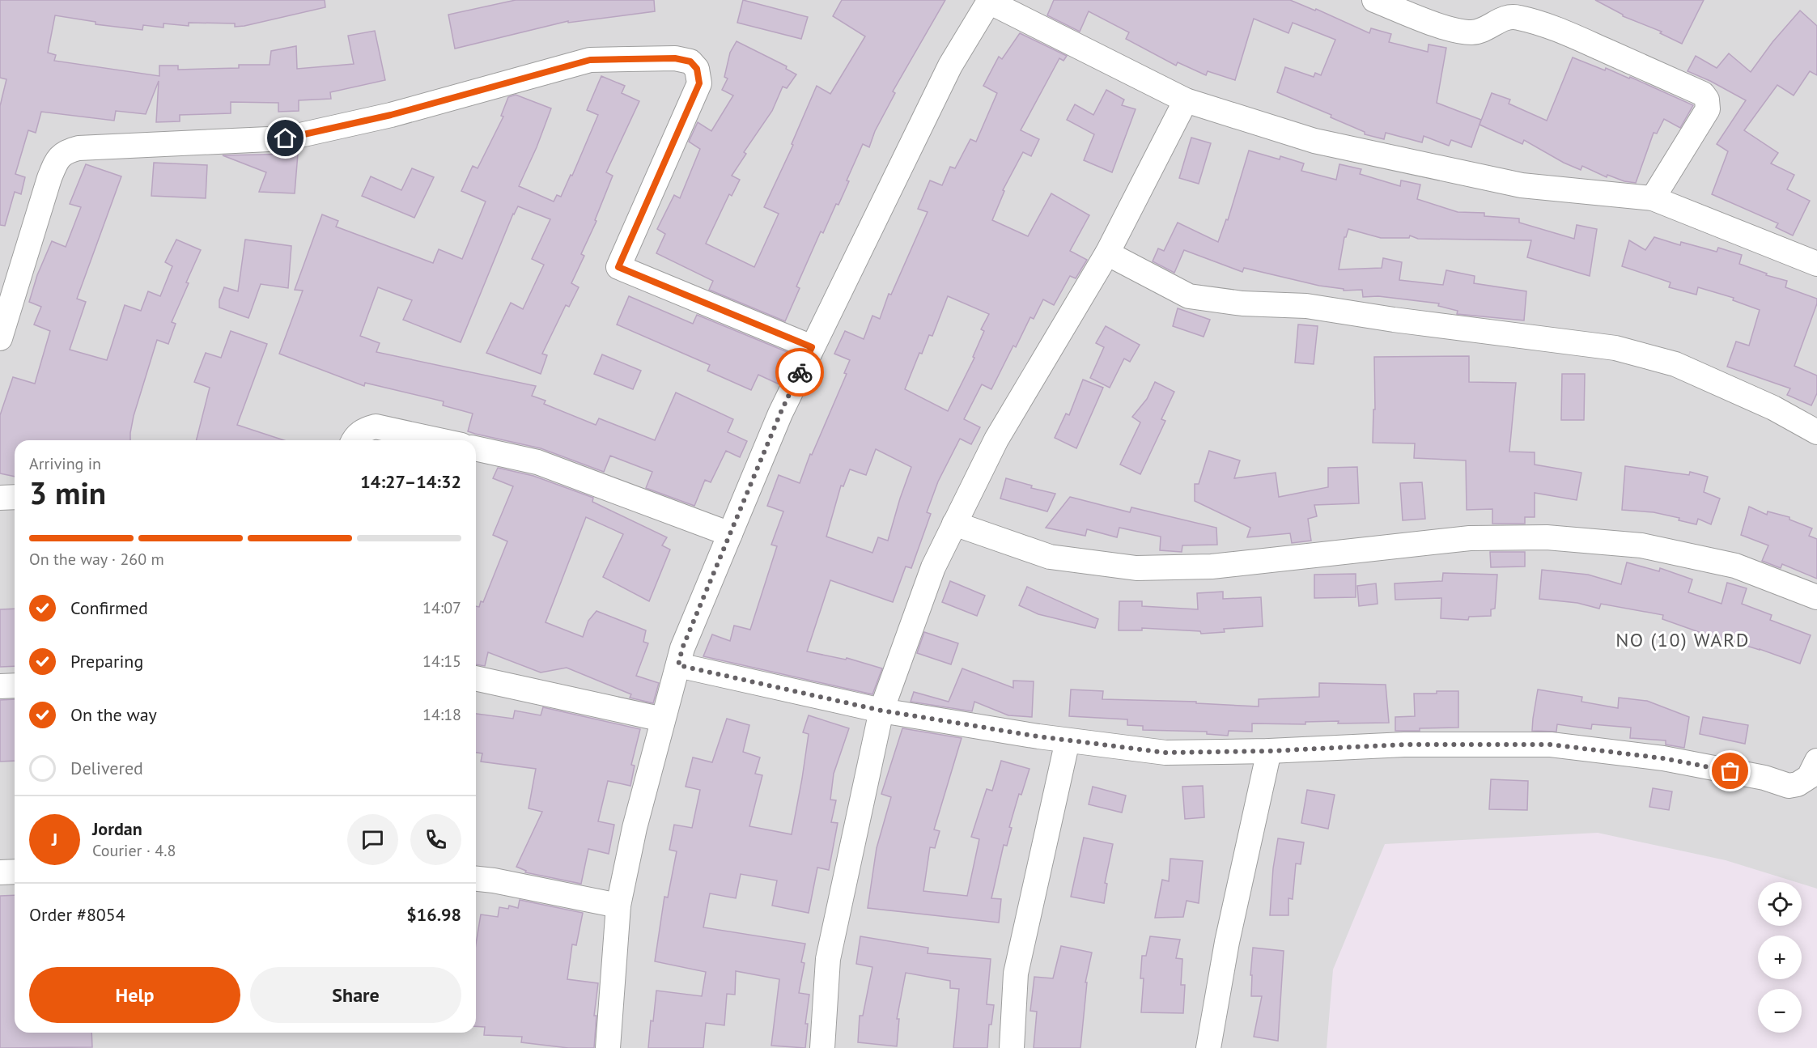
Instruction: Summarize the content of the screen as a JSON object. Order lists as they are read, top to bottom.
{
  "districts": ["NO (10) WARD"],
  "page": {
    "heading": ["3 min", "Arriving in", "14:27–14:32"],
    "panel": [
      "Jordan",
      "Courier · 4.8",
      "Order #8054",
      "$16.98"
    ],
    "bar": "On the way · 260 m",
    "list": [
      ["Confirmed", "14:07"],
      ["Preparing", "14:15"],
      ["On the way", "14:18"],
      "Delivered"
    ],
    "round": "J",
    "map_buttons": ["+", "−"],
    "buttons": ["Help", "Share"]
  }
}
